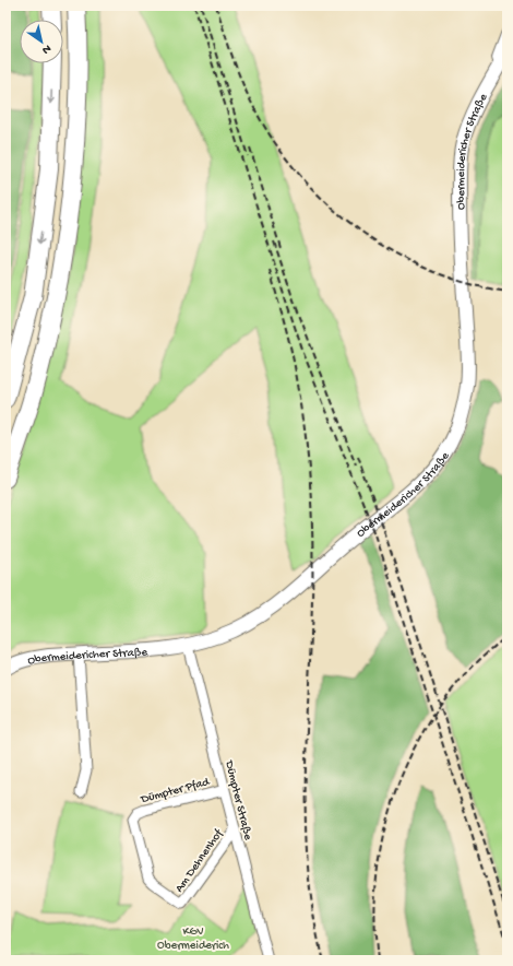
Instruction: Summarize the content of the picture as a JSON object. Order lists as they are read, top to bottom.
{
  "streets": {
    "main road": ["Obermeidericher Straße"],
    "street": ["Dümpter Pfad", "Dümpter Straße", "Am Dehnenhof"]
  },
  "crossings": [
    ["Obermeidericher Straße", "Dümpter Straße"],
    ["Dümpter Pfad", "Dümpter Straße"],
    ["Dümpter Pfad", "Am Dehnenhof"],
    ["Dümpter Straße", "Am Dehnenhof"]
  ],
  "parks": ["KGV Obermeiderich"],
  "north": "bottom right"
}
